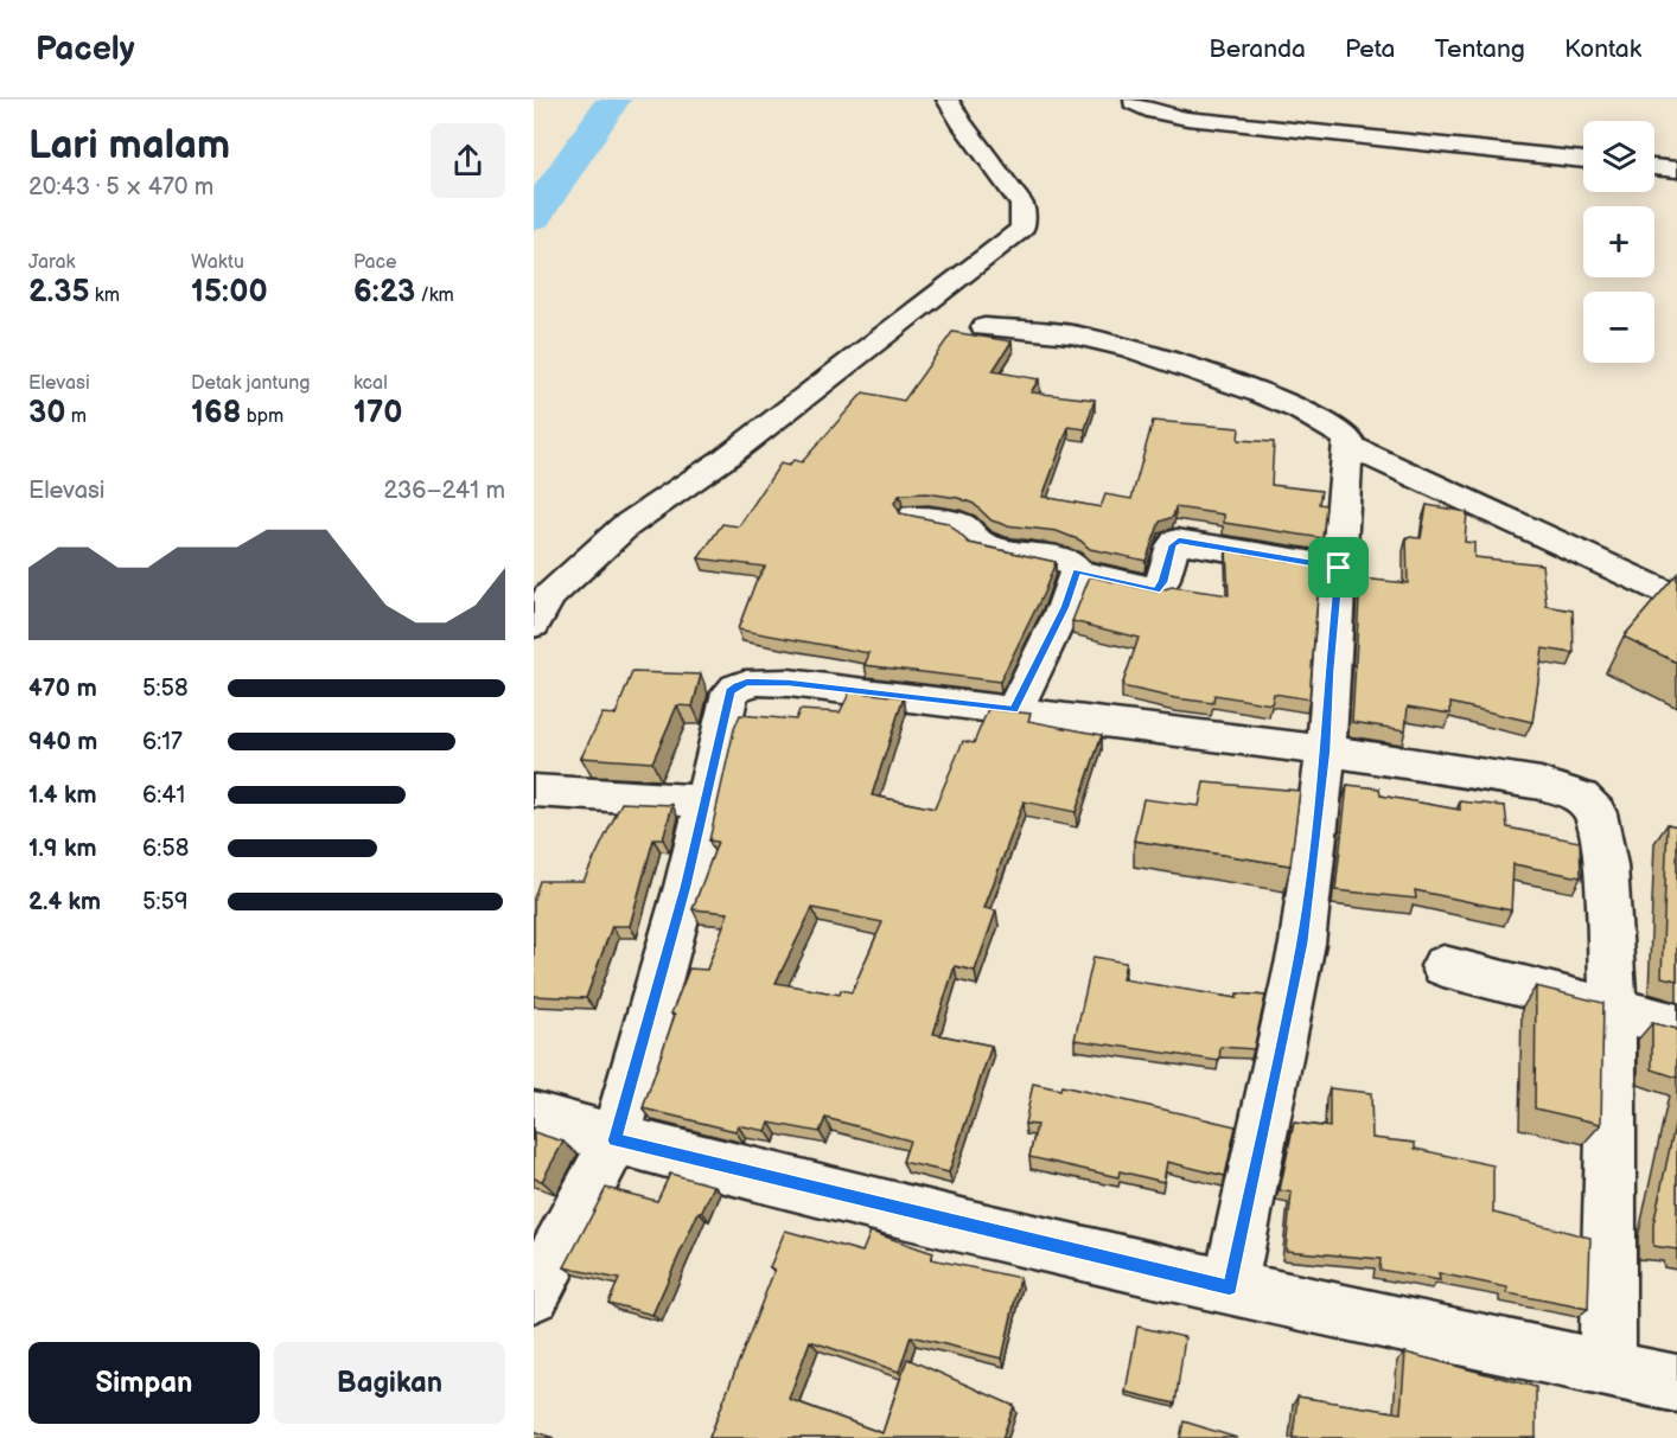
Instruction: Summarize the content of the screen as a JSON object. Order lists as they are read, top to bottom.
{
  "page": {
    "header": "Pacely",
    "nav": [
      "Beranda",
      "Peta",
      "Tentang",
      "Kontak"
    ],
    "heading": ["Lari malam", "20:43 · 5 × 470 m"],
    "map_buttons": ["+", "−"],
    "stats": [
      ["Jarak", "2.35 km"],
      ["Waktu", "15:00"],
      ["Pace", "6:23 /km"],
      ["Elevasi", "30 m"],
      ["Detak jantung", "168 bpm"],
      ["kcal", "170"]
    ],
    "chart": ["Elevasi", "236–241 m"],
    "list": [
      {
        "name": "470 m",
        "note": "5:58"
      },
      {
        "name": "940 m",
        "note": "6:17"
      },
      {
        "name": "1.4 km",
        "note": "6:41"
      },
      {
        "name": "1.9 km",
        "note": "6:58"
      },
      {
        "name": "2.4 km",
        "note": "5:59"
      }
    ],
    "buttons": ["Simpan", "Bagikan"]
  }
}
